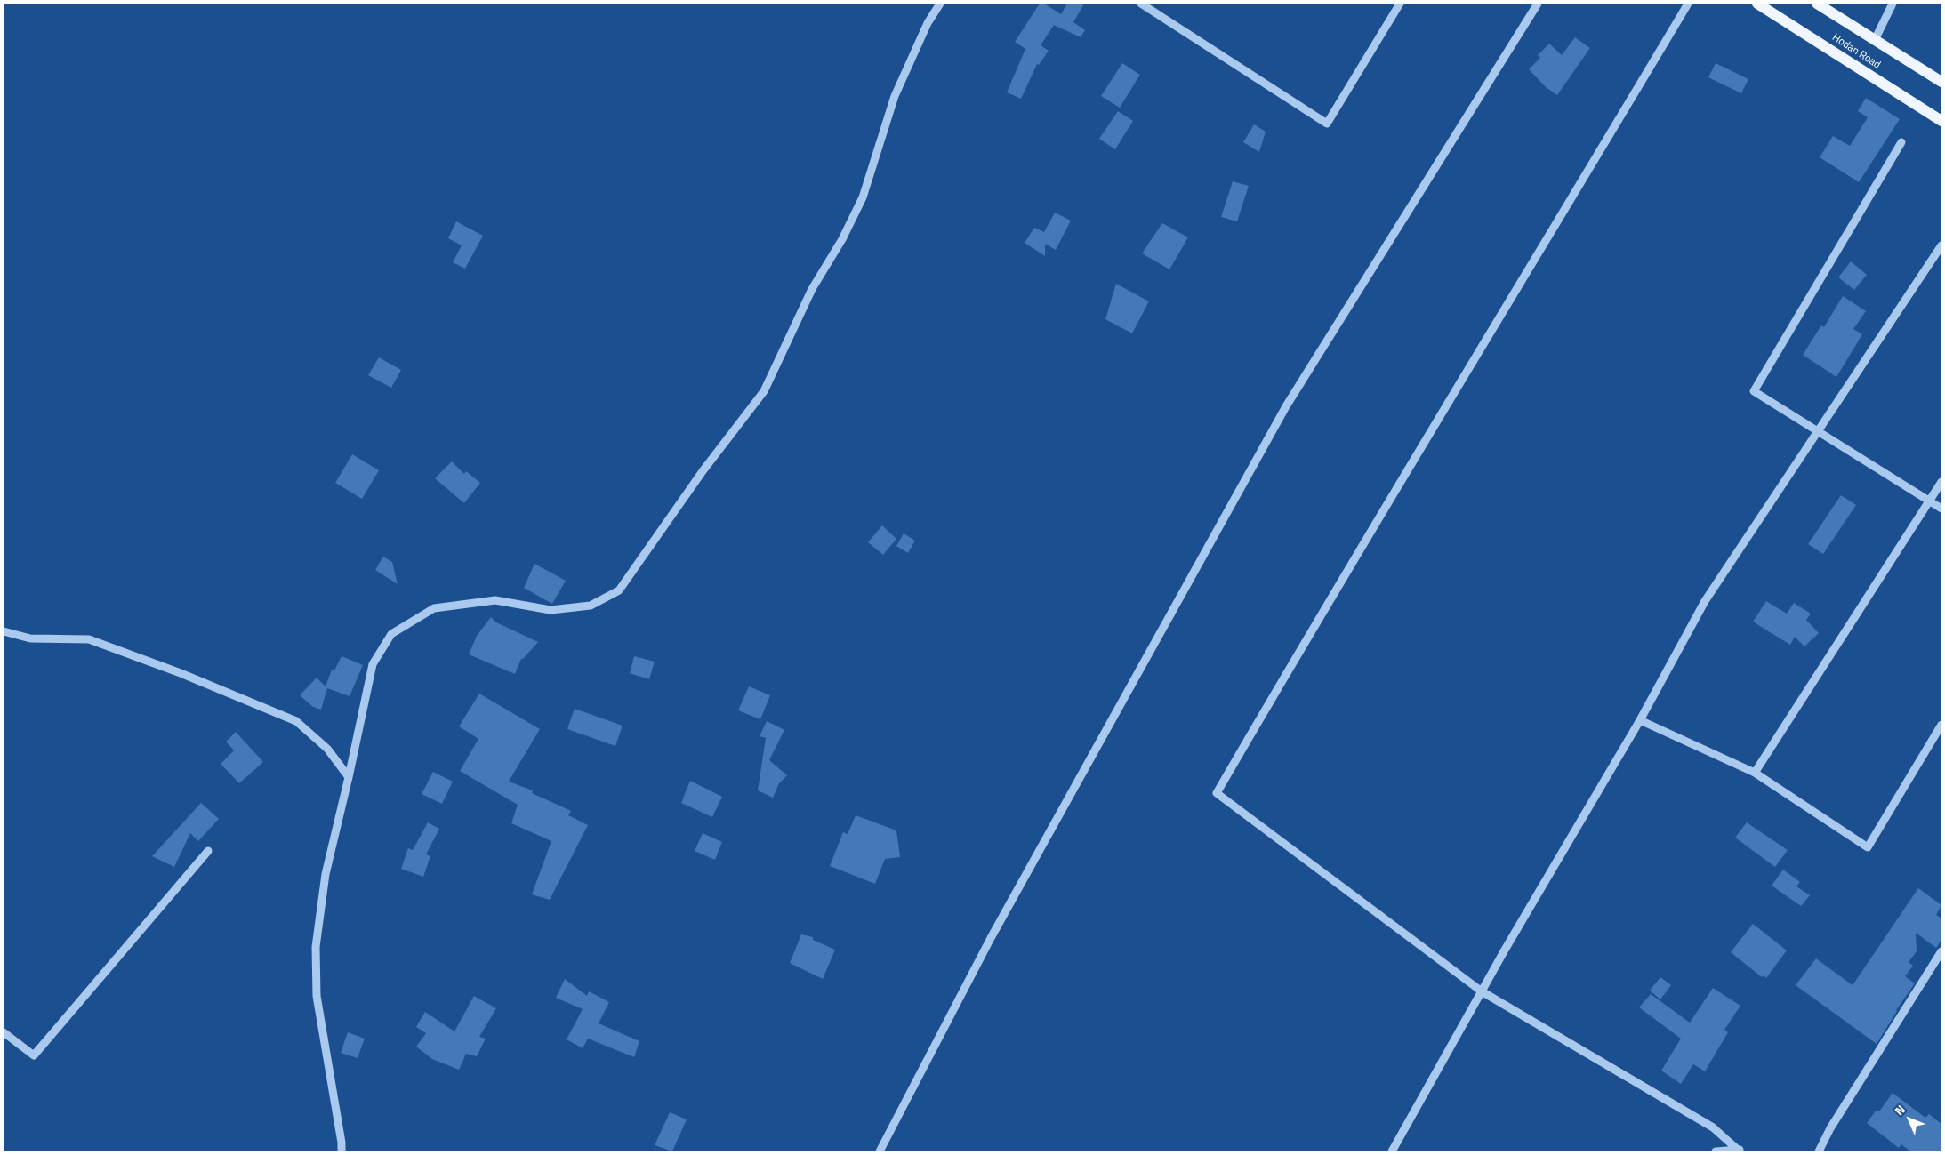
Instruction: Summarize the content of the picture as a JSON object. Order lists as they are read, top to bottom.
{
  "streets": {
    "main road": ["Hodan Road"]
  },
  "north": "top left"
}
